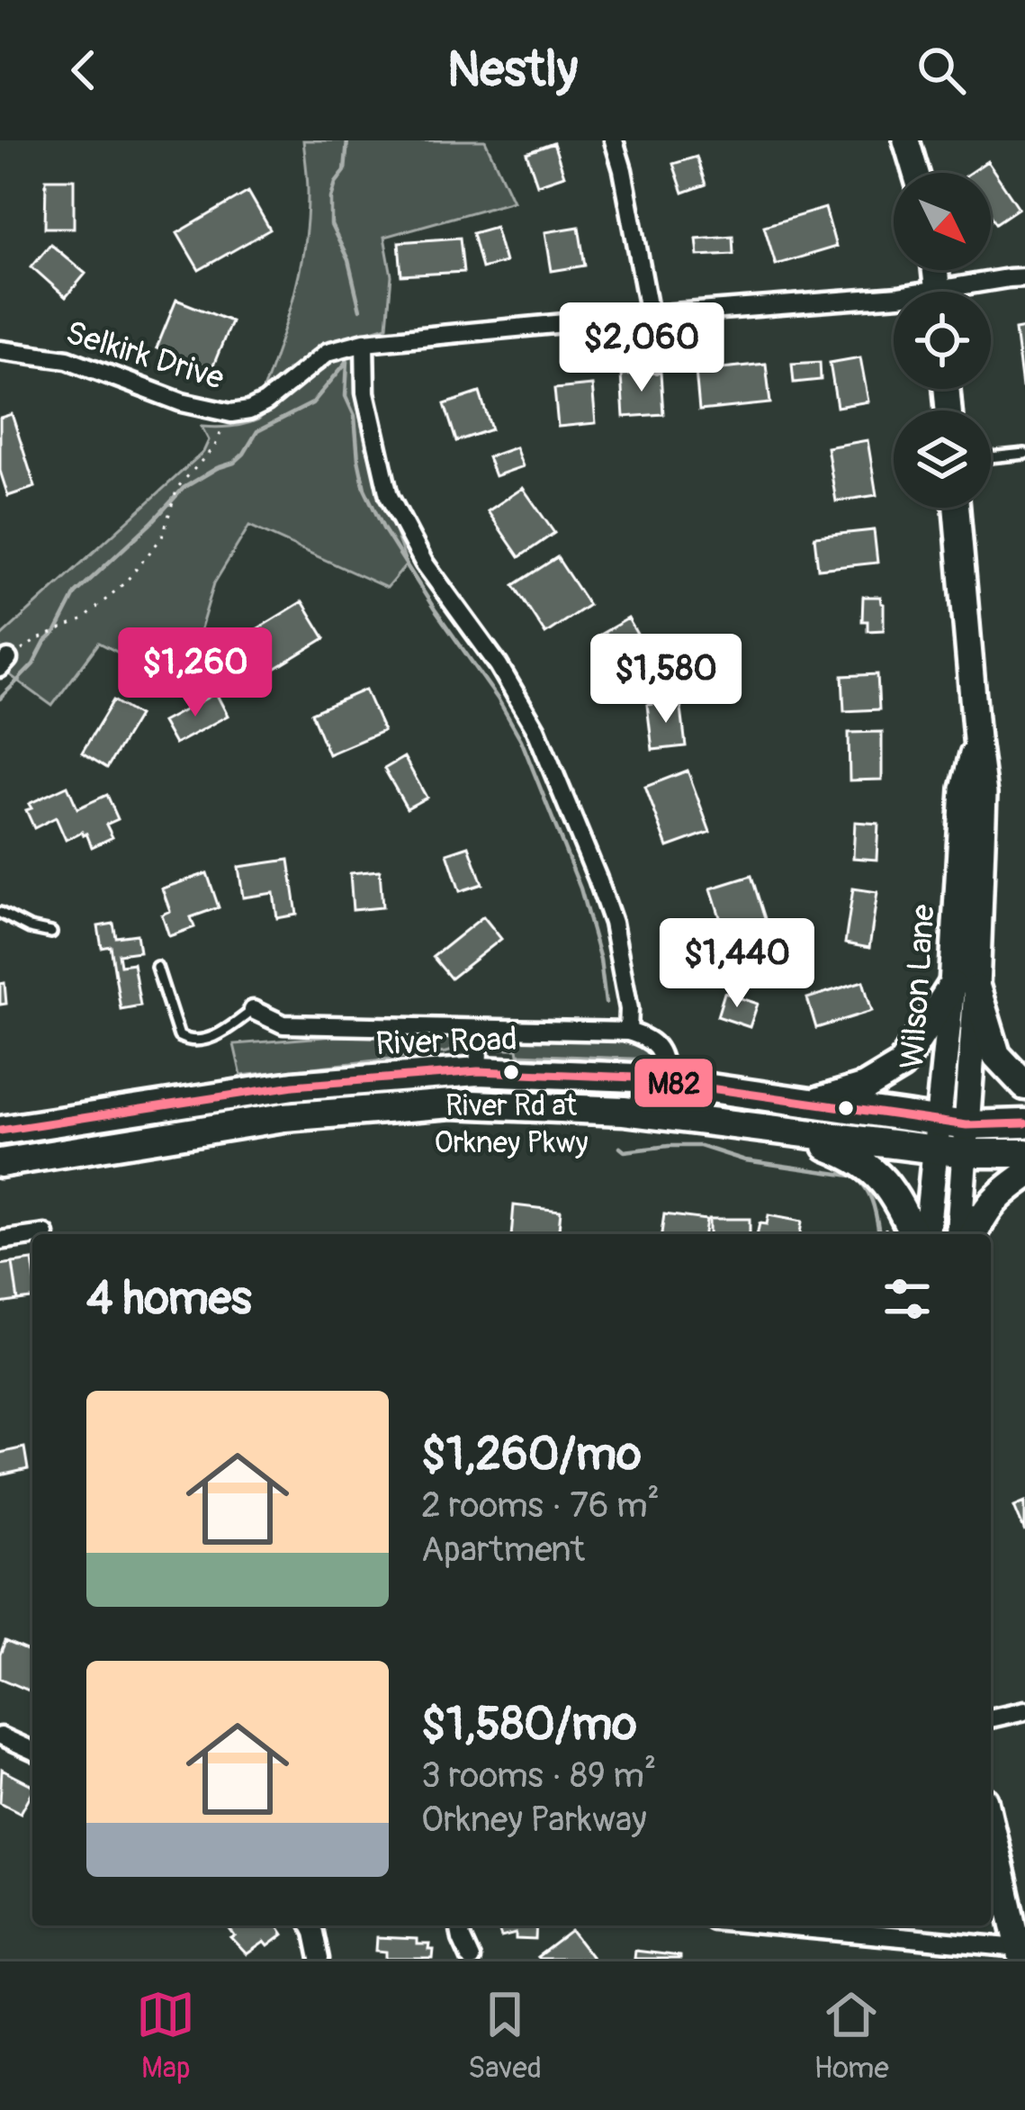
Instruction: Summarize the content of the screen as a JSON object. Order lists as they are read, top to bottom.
{
  "streets": {
    "main road": ["Wilson Lane", "River Road"],
    "street": ["Selkirk Drive"]
  },
  "crossings": [
    ["Wilson Lane", "River Road"]
  ],
  "places": ["River Rd at Orkney Pkwy"],
  "lines": ["transit line M82"],
  "north": "bottom right",
  "page": {
    "header": "Nestly",
    "price": [
      "$2,060",
      "$1,260",
      "$1,580",
      "$1,440"
    ],
    "heading": "4 homes",
    "list": [
      {
        "name": "$1,260/mo",
        "note": "2 rooms · 76 m² · Apartment"
      },
      {
        "name": "$1,580/mo",
        "note": "3 rooms · 89 m² · Orkney Parkway"
      }
    ],
    "tabs": ["Map", "Saved", "Home"]
  }
}
